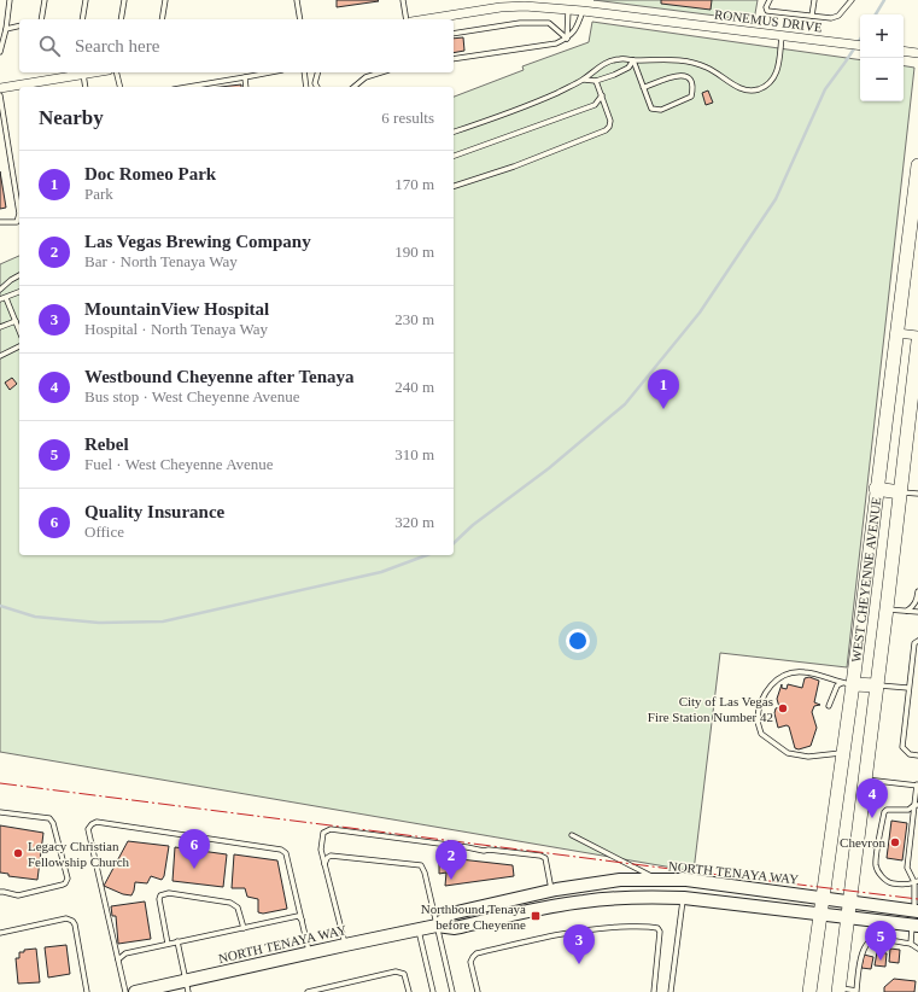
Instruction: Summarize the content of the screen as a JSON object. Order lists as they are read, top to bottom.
{
  "streets": {
    "main road": ["WEST CHEYENNE AVENUE", "NORTH TENAYA WAY"],
    "street": ["RONEMUS DRIVE"]
  },
  "crossings": [
    ["WEST CHEYENNE AVENUE", "NORTH TENAYA WAY"]
  ],
  "places": {
    "other": ["City of Las Vegas Fire Station Number 42", "Chevron", "Legacy Christian Fellowship Church"],
    "transit": ["Northbound Tenaya before Cheyenne"]
  },
  "page": {
    "map_buttons": ["+", "−"],
    "search": "Search here",
    "heading": ["Nearby", "6 results"],
    "list": [
      {
        "mark": "1",
        "name": "Doc Romeo Park",
        "note": "Park",
        "value": "170 m"
      },
      {
        "mark": "2",
        "name": "Las Vegas Brewing Company",
        "note": "Bar · North Tenaya Way",
        "value": "190 m"
      },
      {
        "mark": "3",
        "name": "MountainView Hospital",
        "note": "Hospital · North Tenaya Way",
        "value": "230 m"
      },
      {
        "mark": "4",
        "name": "Westbound Cheyenne after Tenaya",
        "note": "Bus stop · West Cheyenne Avenue",
        "value": "240 m"
      },
      {
        "mark": "5",
        "name": "Rebel",
        "note": "Fuel · West Cheyenne Avenue",
        "value": "310 m"
      },
      {
        "mark": "6",
        "name": "Quality Insurance",
        "note": "Office",
        "value": "320 m"
      }
    ],
    "pins": [
      "1",
      "4",
      "6",
      "2",
      "5",
      "3"
    ]
  }
}
